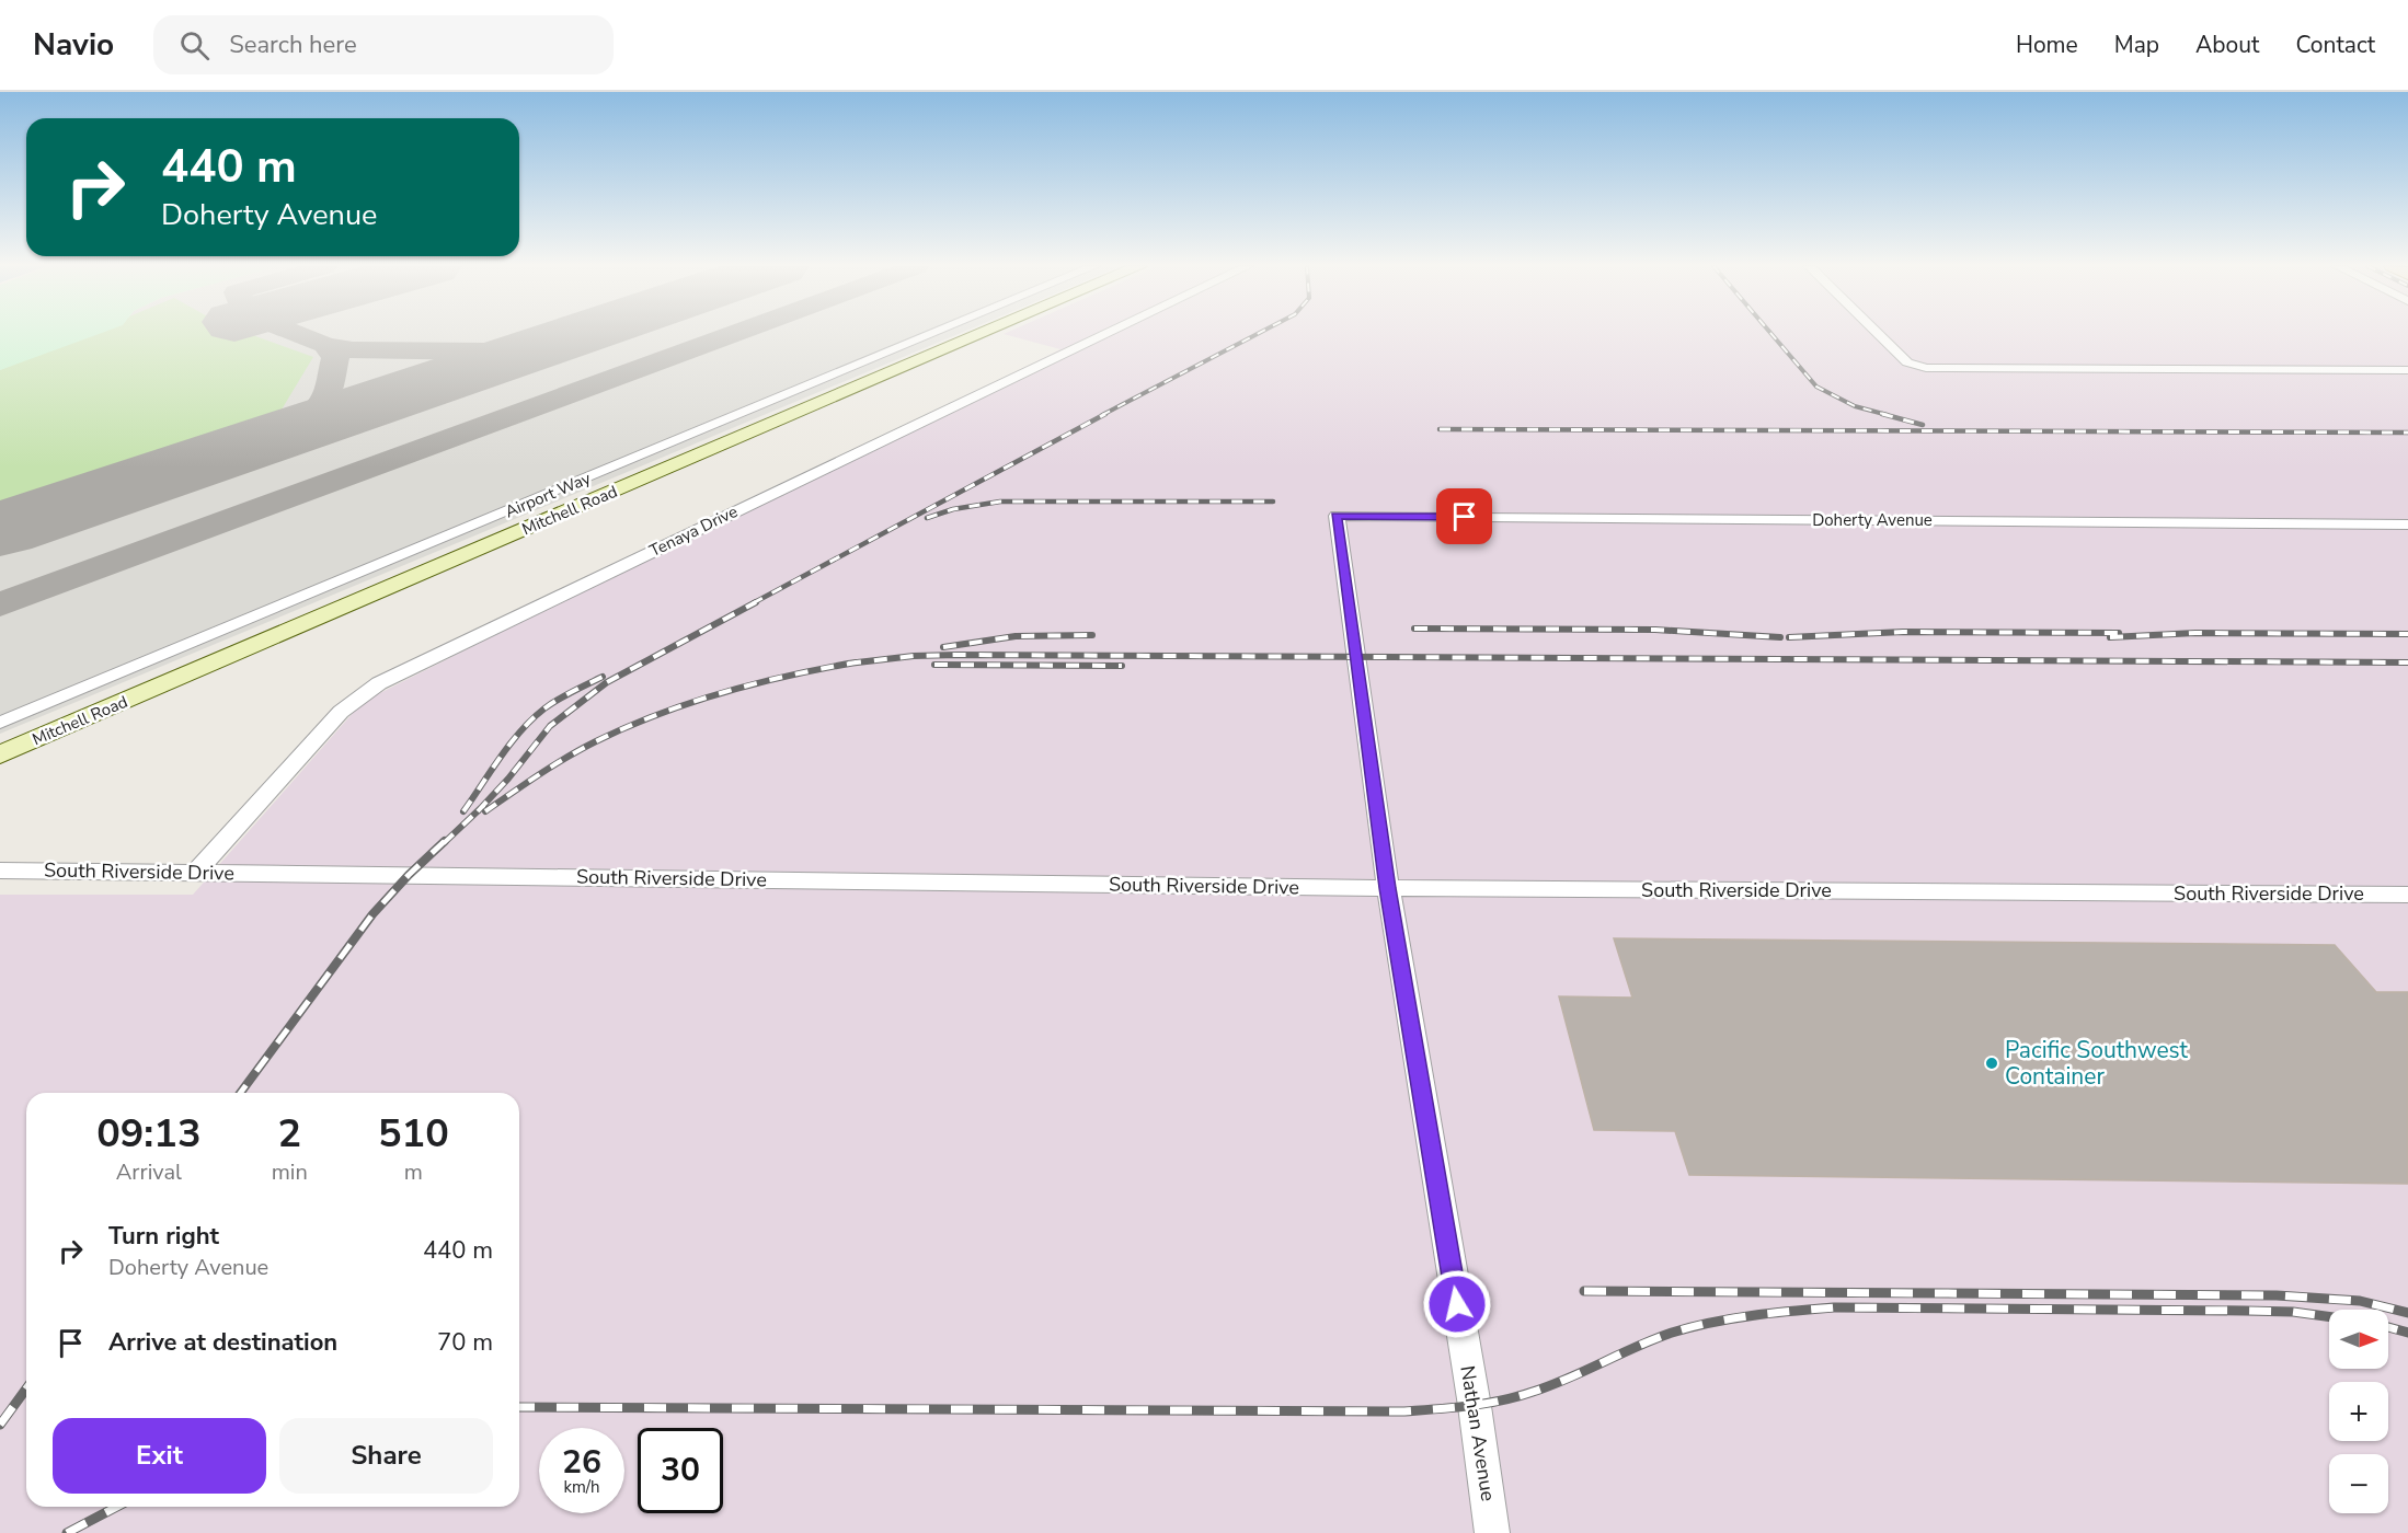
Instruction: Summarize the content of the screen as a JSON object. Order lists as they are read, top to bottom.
{
  "streets": {
    "main road": ["Mitchell Road"],
    "street": [
      "Airport Way",
      "Doherty Avenue",
      "Tenaya Drive",
      "South Riverside Drive",
      "Nathan Avenue"
    ]
  },
  "crossings": [
    ["Doherty Avenue", "Nathan Avenue"],
    ["Tenaya Drive", "South Riverside Drive"],
    ["South Riverside Drive", "Nathan Avenue"]
  ],
  "places": ["Pacific Southwest Container"],
  "north": "right",
  "page": {
    "header": "Navio",
    "search": "Search here",
    "nav": [
      "Home",
      "Map",
      "About",
      "Contact"
    ],
    "turn": ["440 m", "Doherty Avenue"],
    "eta": [
      "09:13",
      "Arrival",
      "2",
      "min",
      "510",
      "m"
    ],
    "list": [
      {
        "name": "Turn right",
        "note": "Doherty Avenue",
        "value": "440 m"
      },
      {
        "name": "Arrive at destination",
        "value": "70 m"
      }
    ],
    "map_buttons": ["+", "−"],
    "buttons": ["Exit", "Share"],
    "speed": "26 km/h",
    "limit": "30"
  }
}
